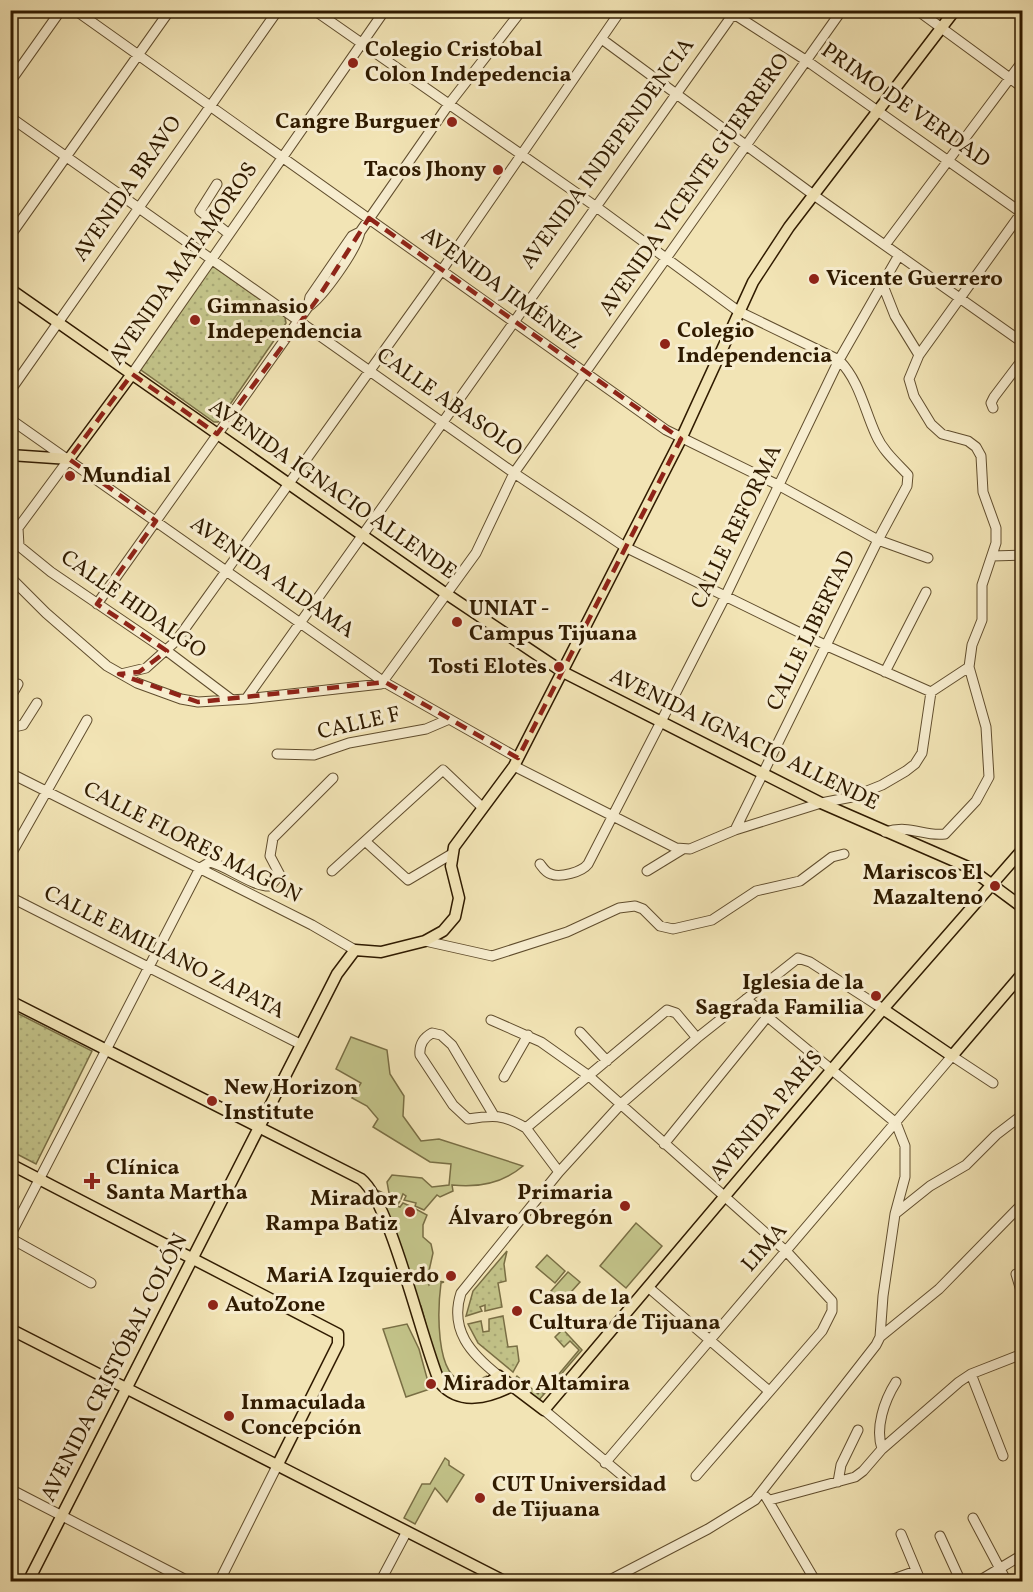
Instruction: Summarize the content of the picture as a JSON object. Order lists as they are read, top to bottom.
{
  "streets": {
    "main road": [
      "AVENIDA MATAMOROS",
      "AVENIDA IGNACIO ALLENDE",
      "AVENIDA PARÍS",
      "AVENIDA CRISTÓBAL COLÓN"
    ],
    "street": [
      "PRIMO DE VERDAD",
      "AVENIDA INDEPENDENCIA",
      "AVENIDA VICENTE GUERRERO",
      "AVENIDA BRAVO",
      "AVENIDA JIMÉNEZ",
      "CALLE ABASOLO",
      "CALLE REFORMA",
      "AVENIDA ALDAMA",
      "CALLE HIDALGO",
      "CALLE LIBERTAD",
      "CALLE F",
      "CALLE FLORES MAGÓN",
      "CALLE EMILIANO ZAPATA",
      "LIMA"
    ]
  },
  "crossings": [
    ["PRIMO DE VERDAD", "AVENIDA INDEPENDENCIA"],
    ["PRIMO DE VERDAD", "AVENIDA VICENTE GUERRERO"],
    ["AVENIDA INDEPENDENCIA", "AVENIDA JIMÉNEZ"],
    ["AVENIDA INDEPENDENCIA", "CALLE ABASOLO"],
    ["AVENIDA INDEPENDENCIA", "AVENIDA IGNACIO ALLENDE"],
    ["AVENIDA INDEPENDENCIA", "AVENIDA ALDAMA"],
    ["AVENIDA VICENTE GUERRERO", "AVENIDA JIMÉNEZ"],
    ["AVENIDA VICENTE GUERRERO", "CALLE ABASOLO"],
    ["AVENIDA VICENTE GUERRERO", "AVENIDA IGNACIO ALLENDE"],
    ["AVENIDA VICENTE GUERRERO", "AVENIDA ALDAMA"],
    ["AVENIDA BRAVO", "AVENIDA JIMÉNEZ"],
    ["AVENIDA BRAVO", "CALLE ABASOLO"],
    ["AVENIDA BRAVO", "AVENIDA IGNACIO ALLENDE"],
    ["AVENIDA MATAMOROS", "AVENIDA JIMÉNEZ"],
    ["AVENIDA MATAMOROS", "CALLE ABASOLO"],
    ["AVENIDA MATAMOROS", "AVENIDA IGNACIO ALLENDE"],
    ["AVENIDA MATAMOROS", "AVENIDA ALDAMA"],
    ["AVENIDA MATAMOROS", "CALLE HIDALGO"],
    ["AVENIDA JIMÉNEZ", "CALLE REFORMA"],
    ["AVENIDA JIMÉNEZ", "CALLE LIBERTAD"],
    ["CALLE ABASOLO", "CALLE REFORMA"],
    ["CALLE ABASOLO", "CALLE LIBERTAD"],
    ["AVENIDA IGNACIO ALLENDE", "CALLE REFORMA"],
    ["AVENIDA IGNACIO ALLENDE", "CALLE LIBERTAD"],
    ["AVENIDA IGNACIO ALLENDE", "AVENIDA PARÍS"],
    ["CALLE REFORMA", "AVENIDA ALDAMA"],
    ["CALLE REFORMA", "CALLE LIBERTAD"],
    ["AVENIDA ALDAMA", "CALLE F"],
    ["CALLE FLORES MAGÓN", "AVENIDA CRISTÓBAL COLÓN"],
    ["CALLE EMILIANO ZAPATA", "AVENIDA CRISTÓBAL COLÓN"]
  ],
  "places": {
    "other": [
      "Colegio Cristobal Colon Indepedencia",
      "Cangre Burguer",
      "Tacos Jhony",
      "Vicente Guerrero",
      "Gimnasio Independencia",
      "Colegio Independencia",
      "Mundial",
      "UNIAT - Campus Tijuana",
      "Tosti Elotes",
      "Mariscos El Mazalteno",
      "Iglesia de la Sagrada Familia",
      "New Horizon Institute",
      "Primaria Álvaro Obregón",
      "Mirador Rampa Batiz",
      "MariA Izquierdo",
      "AutoZone",
      "Casa de la Cultura de Tijuana",
      "Mirador Altamira",
      "Inmaculada Concepción",
      "CUT Universidad de Tijuana"
    ],
    "health": ["Clínica Santa Martha"]
  }
}
